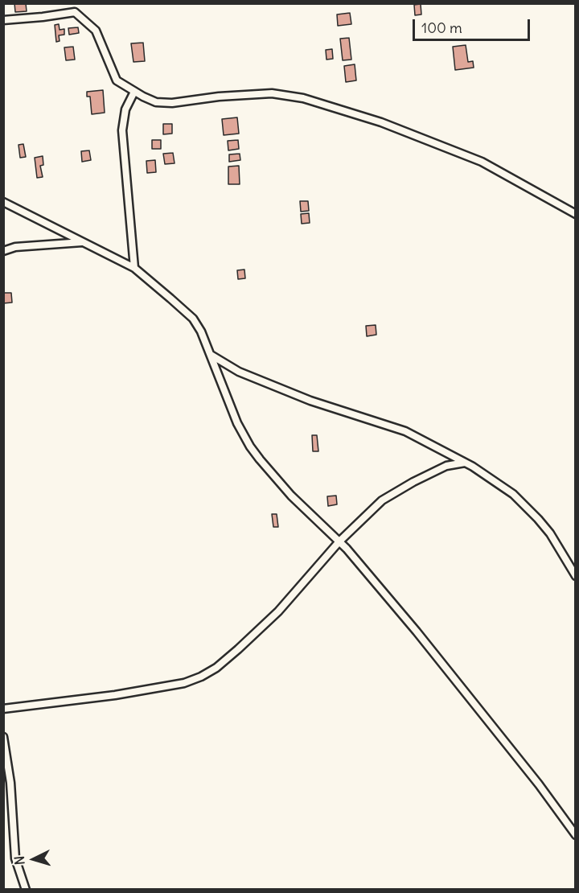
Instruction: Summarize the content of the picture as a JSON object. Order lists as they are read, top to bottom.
{
  "scale_bar": "100 m",
  "north": "left"
}
